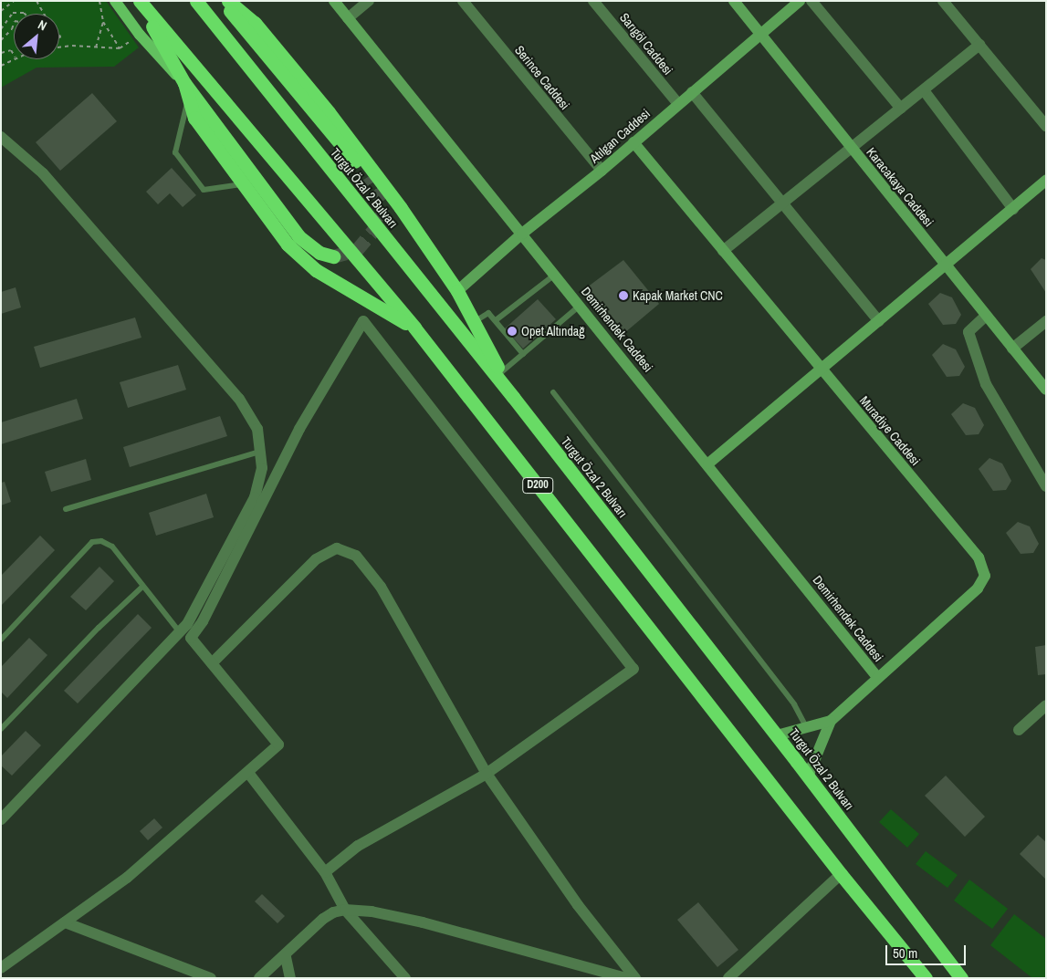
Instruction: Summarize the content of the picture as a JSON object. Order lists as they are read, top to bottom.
{
  "streets": {
    "highway": ["Turgut Özal 2 Bulvarı", "D200"],
    "street": [
      "Sarıgöl Caddesi",
      "Serince Caddesi",
      "Atılgan Caddesi",
      "Karacakaya Caddesi",
      "Demirhendek Caddesi",
      "Muradiye Caddesi"
    ]
  },
  "crossings": [
    ["Sarıgöl Caddesi", "Atılgan Caddesi"],
    ["Serince Caddesi", "Atılgan Caddesi"],
    ["Atılgan Caddesi", "Karacakaya Caddesi"],
    ["Atılgan Caddesi", "Demirhendek Caddesi"],
    ["Atılgan Caddesi", "Muradiye Caddesi"],
    ["Demirhendek Caddesi", "Muradiye Caddesi"]
  ],
  "places": ["Kapak Market CNC", "Opet Altındağ"],
  "scale_bar": "50 m",
  "north": "top right"
}
